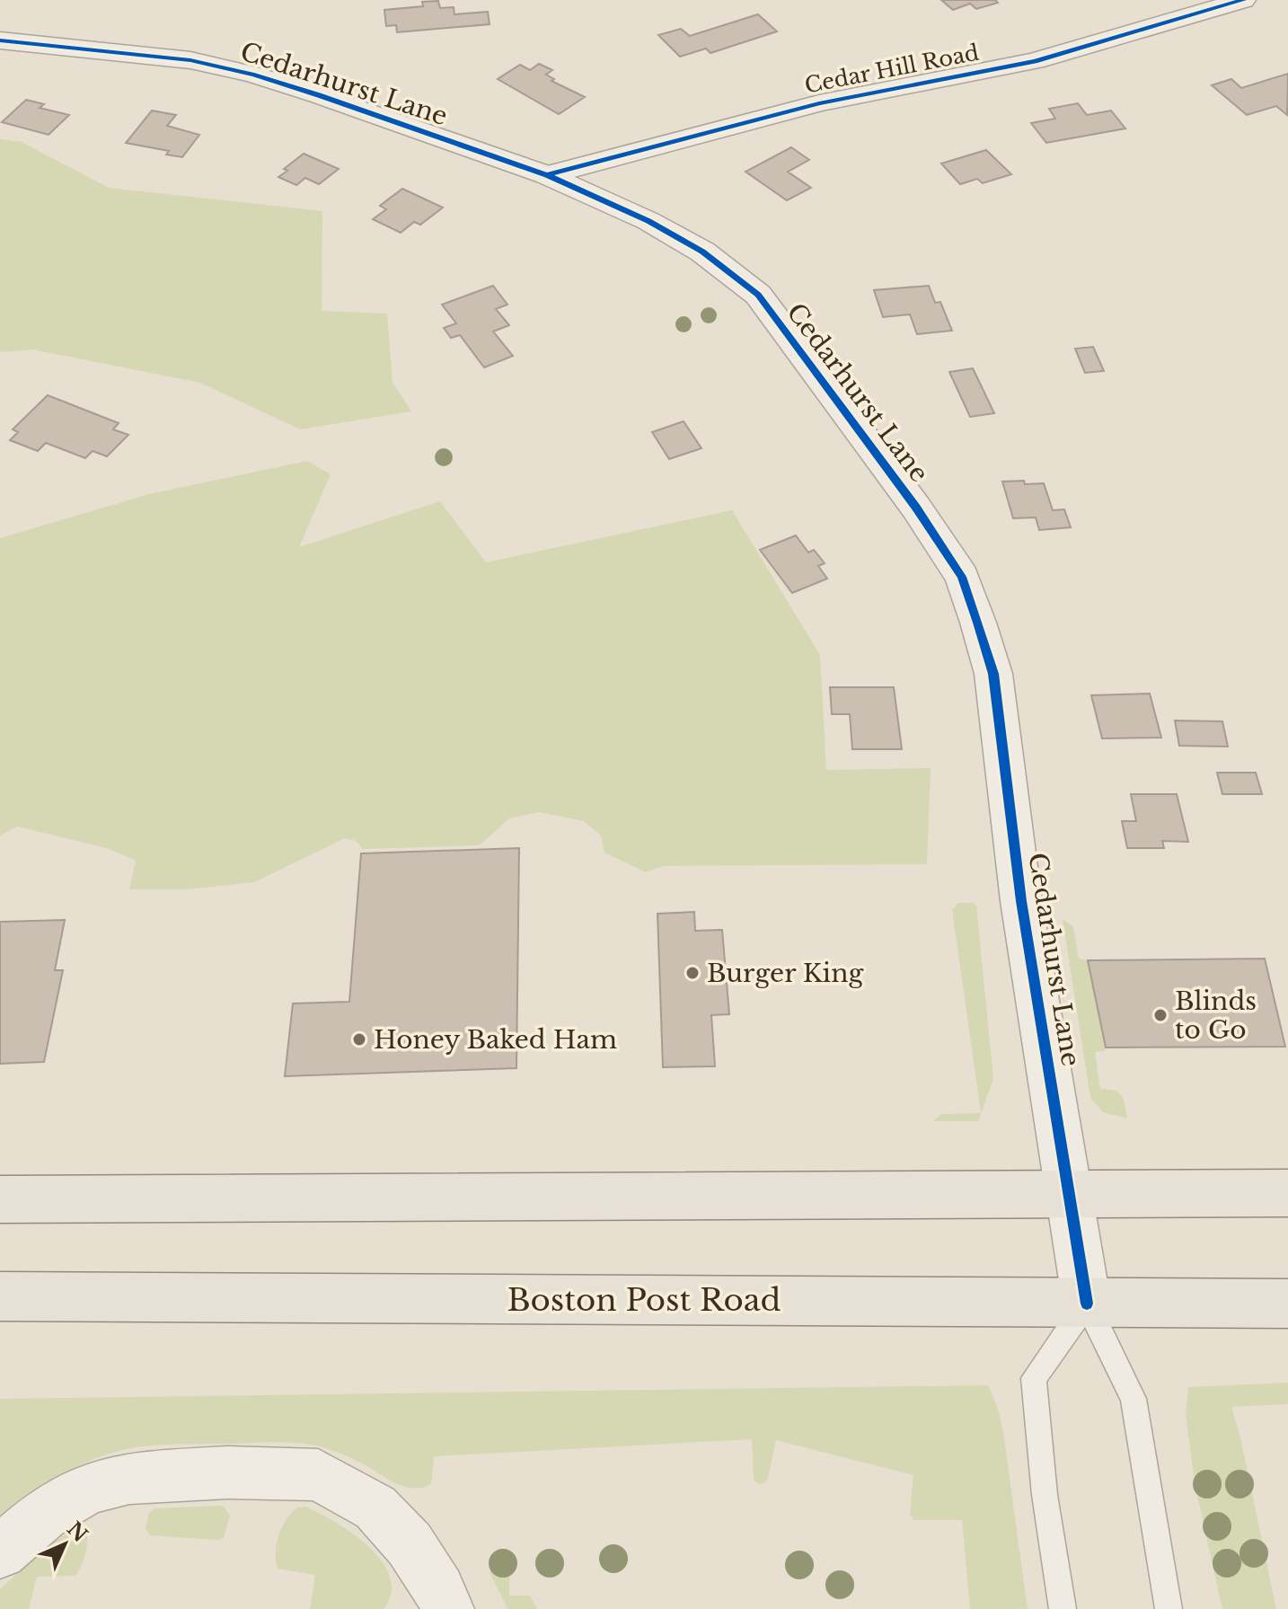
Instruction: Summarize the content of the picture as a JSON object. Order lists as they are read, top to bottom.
{
  "streets": {
    "main road": ["Boston Post Road"],
    "street": ["Cedar Hill Road", "Cedarhurst Lane"]
  },
  "crossings": [
    ["Cedar Hill Road", "Cedarhurst Lane"],
    ["Cedarhurst Lane", "Boston Post Road"]
  ],
  "places": ["Burger King", "Blinds to Go", "Honey Baked Ham"],
  "north": "top right"
}
